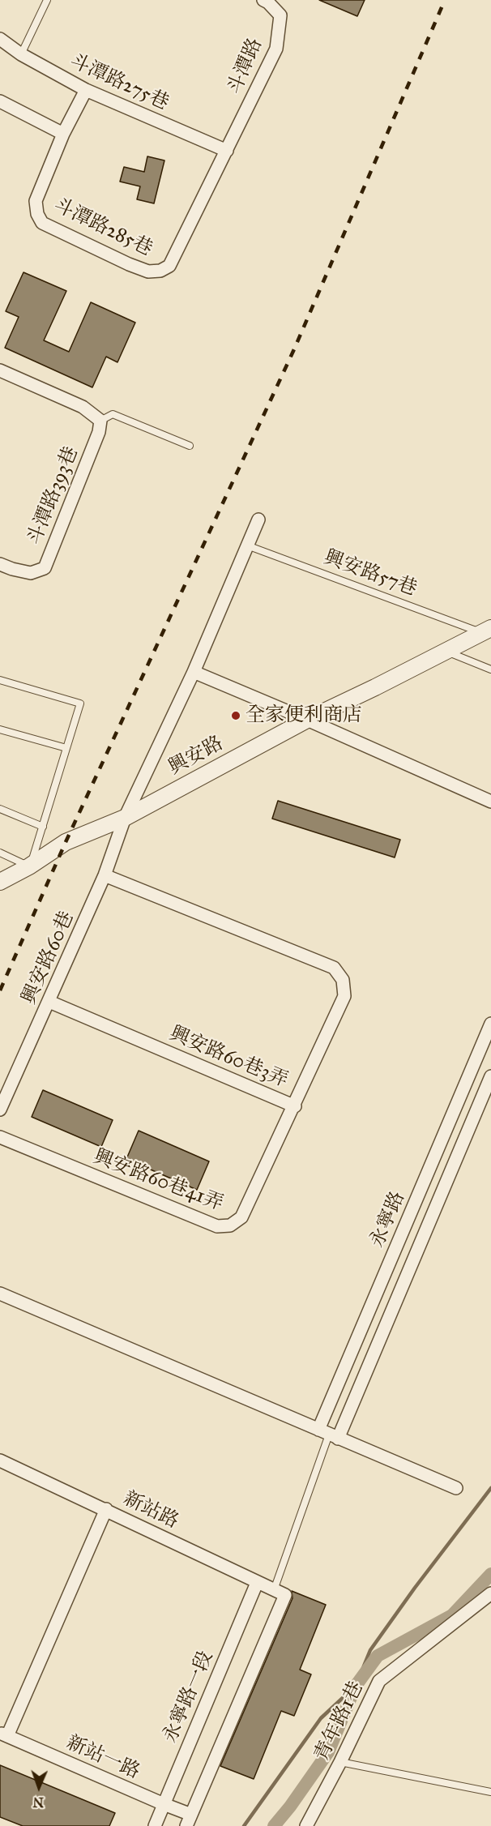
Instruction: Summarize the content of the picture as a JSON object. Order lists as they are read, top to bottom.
{
  "streets": {
    "street": [
      "斗潭路",
      "斗潭路275巷",
      "斗潭路285巷",
      "斗潭路393巷",
      "興安路",
      "興安路60巷",
      "興安路60巷3弄",
      "興安路60巷41弄",
      "永寧路",
      "新站路",
      "永寧路一段",
      "青年路1巷",
      "新站一路"
    ],
    "lane": ["興安路57巷"]
  },
  "crossings": [
    ["斗潭路", "斗潭路275巷"],
    ["斗潭路", "斗潭路285巷"],
    ["斗潭路275巷", "斗潭路285巷"],
    ["興安路57巷", "興安路"],
    ["興安路57巷", "興安路60巷"],
    ["興安路", "興安路60巷"],
    ["興安路60巷", "興安路60巷3弄"],
    ["興安路60巷3弄", "興安路60巷41弄"],
    ["新站路", "永寧路一段"],
    ["永寧路一段", "新站一路"]
  ],
  "places": ["全家便利商店"],
  "north": "bottom"
}
